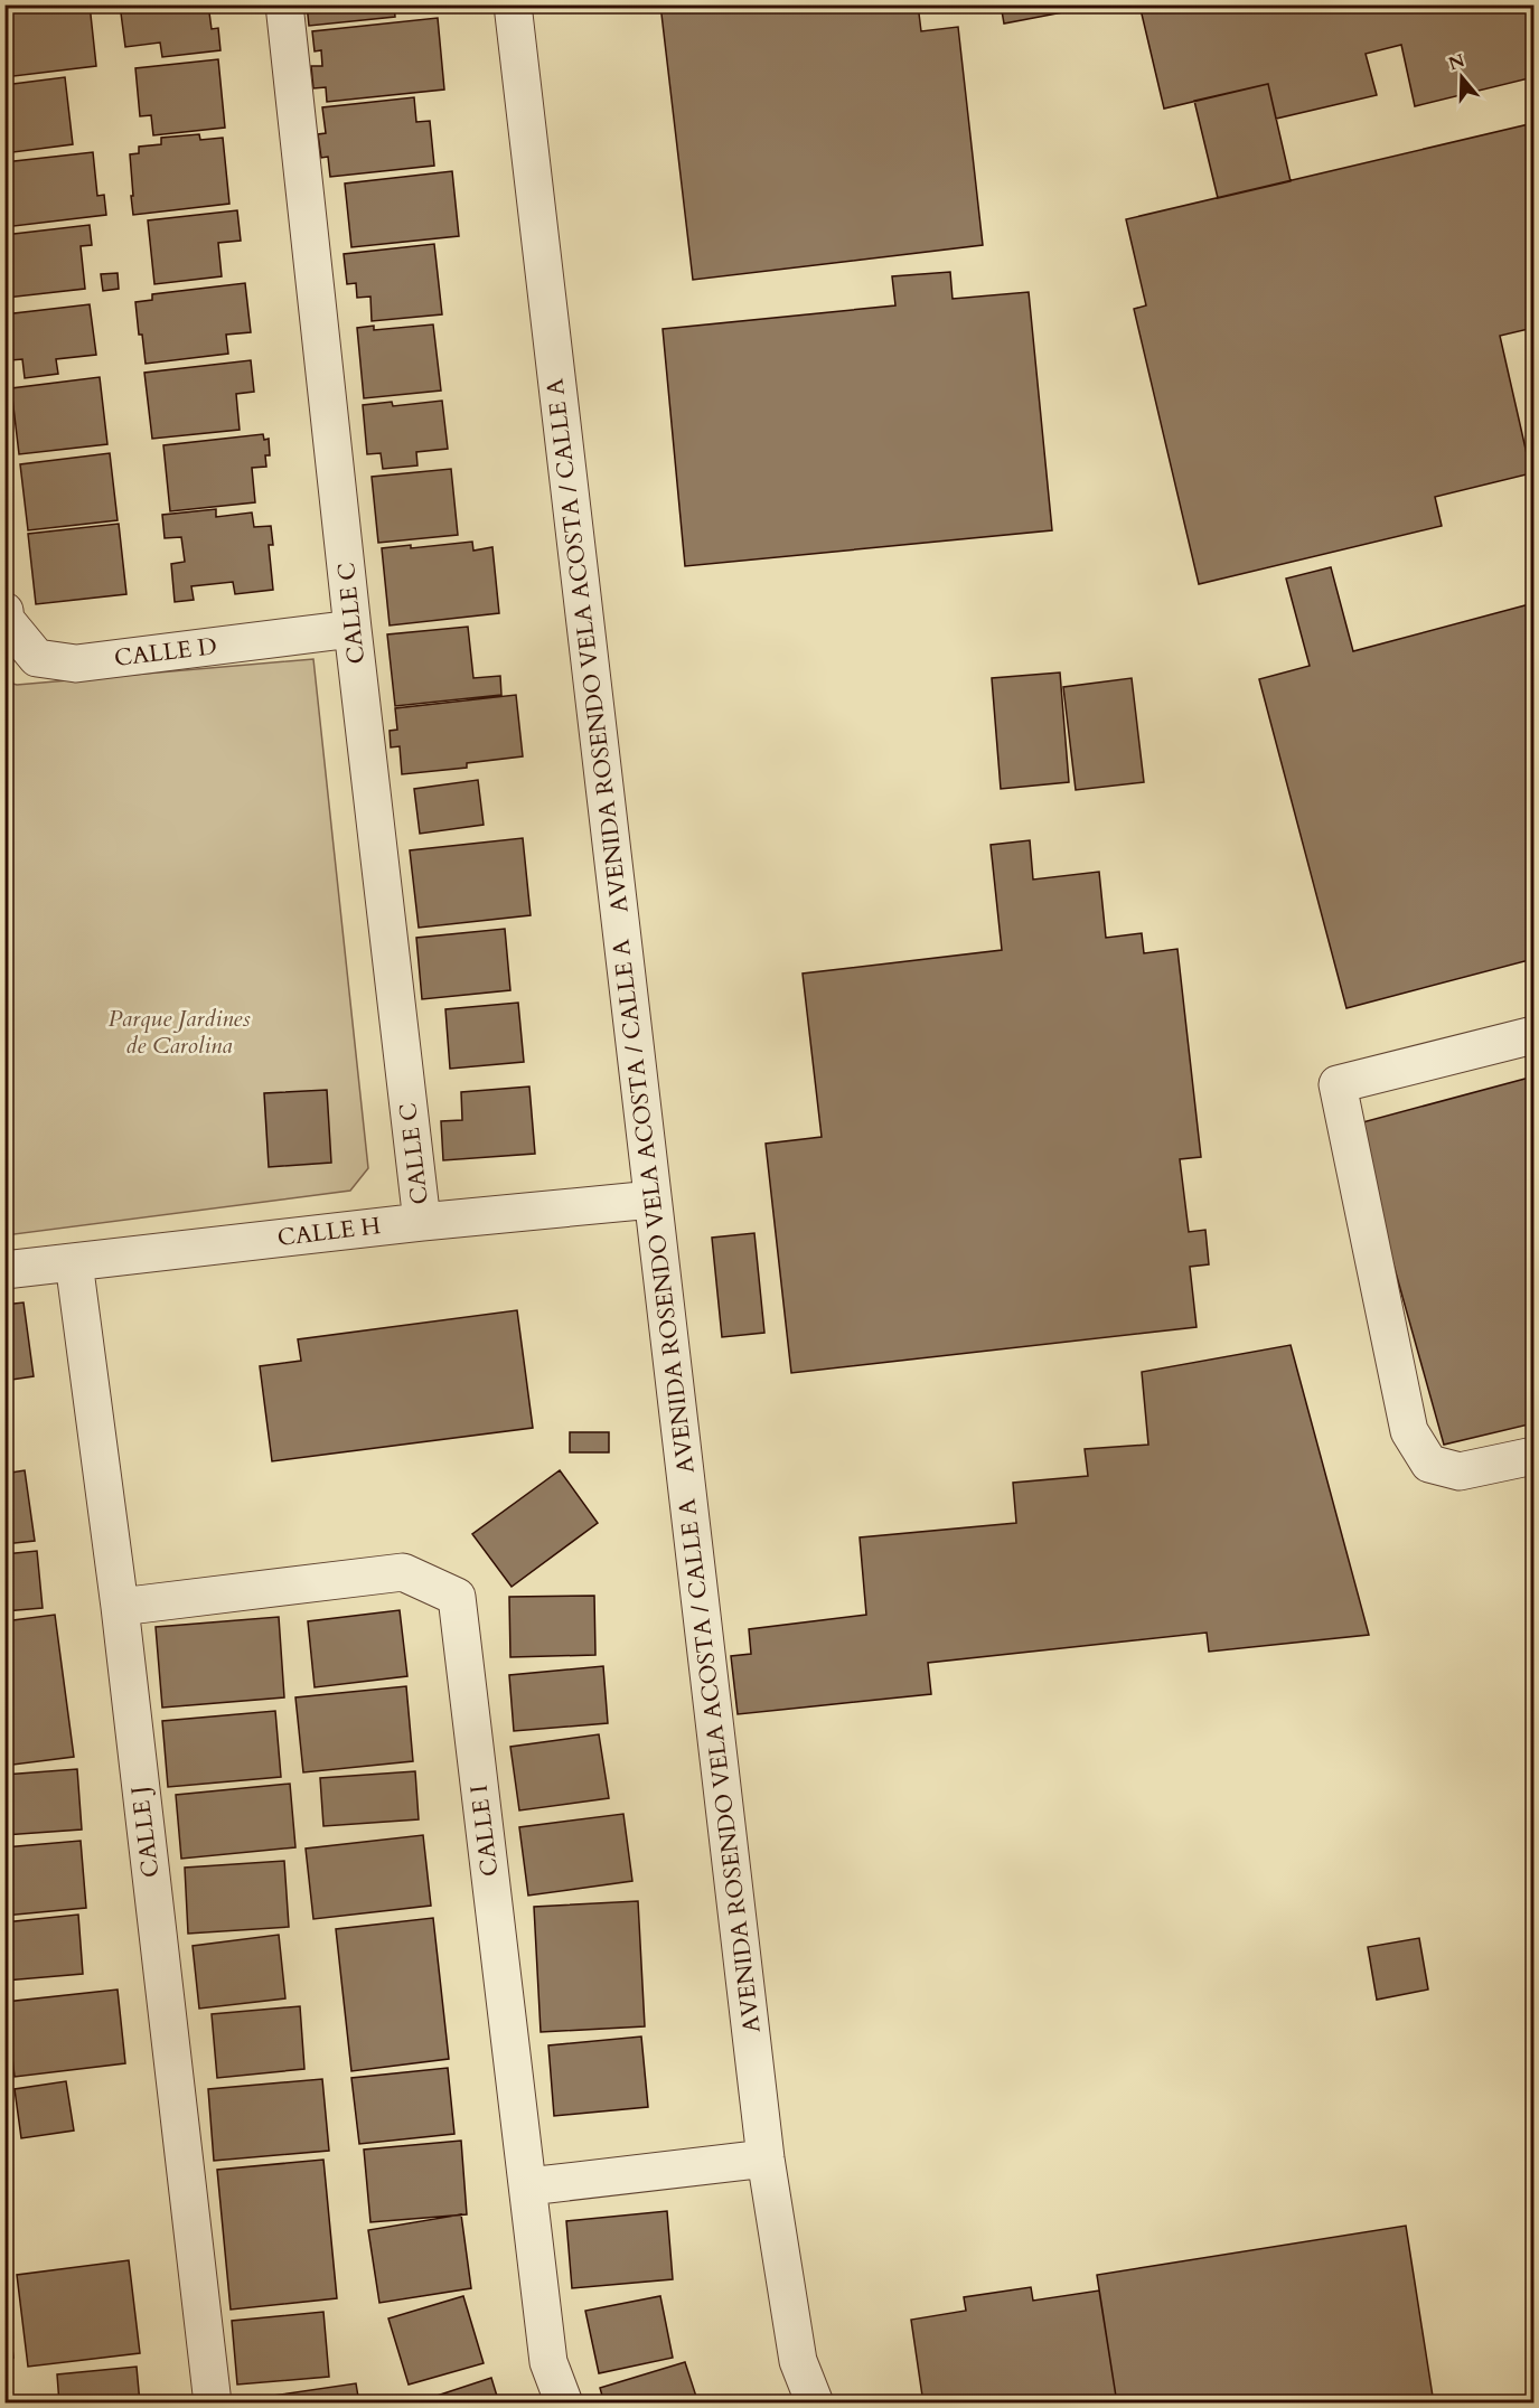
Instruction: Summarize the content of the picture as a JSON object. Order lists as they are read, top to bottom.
{
  "streets": {
    "street": [
      "CALLE C",
      "AVENIDA ROSENDO VELA ACOSTA / CALLE A",
      "CALLE D",
      "CALLE H",
      "CALLE I",
      "CALLE J"
    ]
  },
  "crossings": [
    ["CALLE C", "CALLE D"],
    ["CALLE C", "CALLE H"],
    ["AVENIDA ROSENDO VELA ACOSTA / CALLE A", "CALLE H"],
    ["CALLE H", "CALLE J"],
    ["CALLE I", "CALLE J"]
  ],
  "parks": ["Parque Jardines de Carolina"],
  "north": "top"
}
